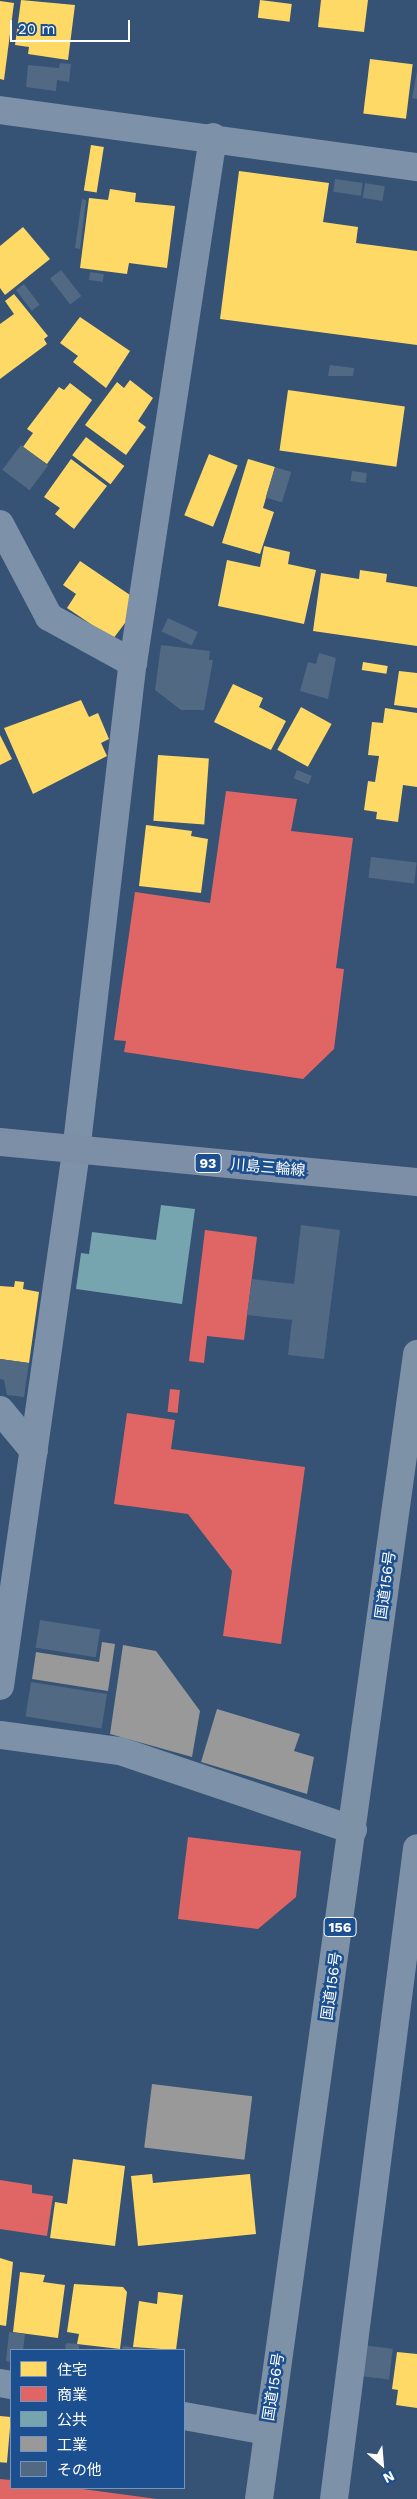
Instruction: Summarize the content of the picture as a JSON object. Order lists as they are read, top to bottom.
{
  "streets": {
    "highway": ["国道156号", "156"],
    "main road": ["93", "川島三輪線"]
  },
  "legend": [
    "住宅",
    "商業",
    "公共",
    "工業",
    "その他"
  ],
  "scale_bar": "20 m",
  "north": "bottom right"
}
